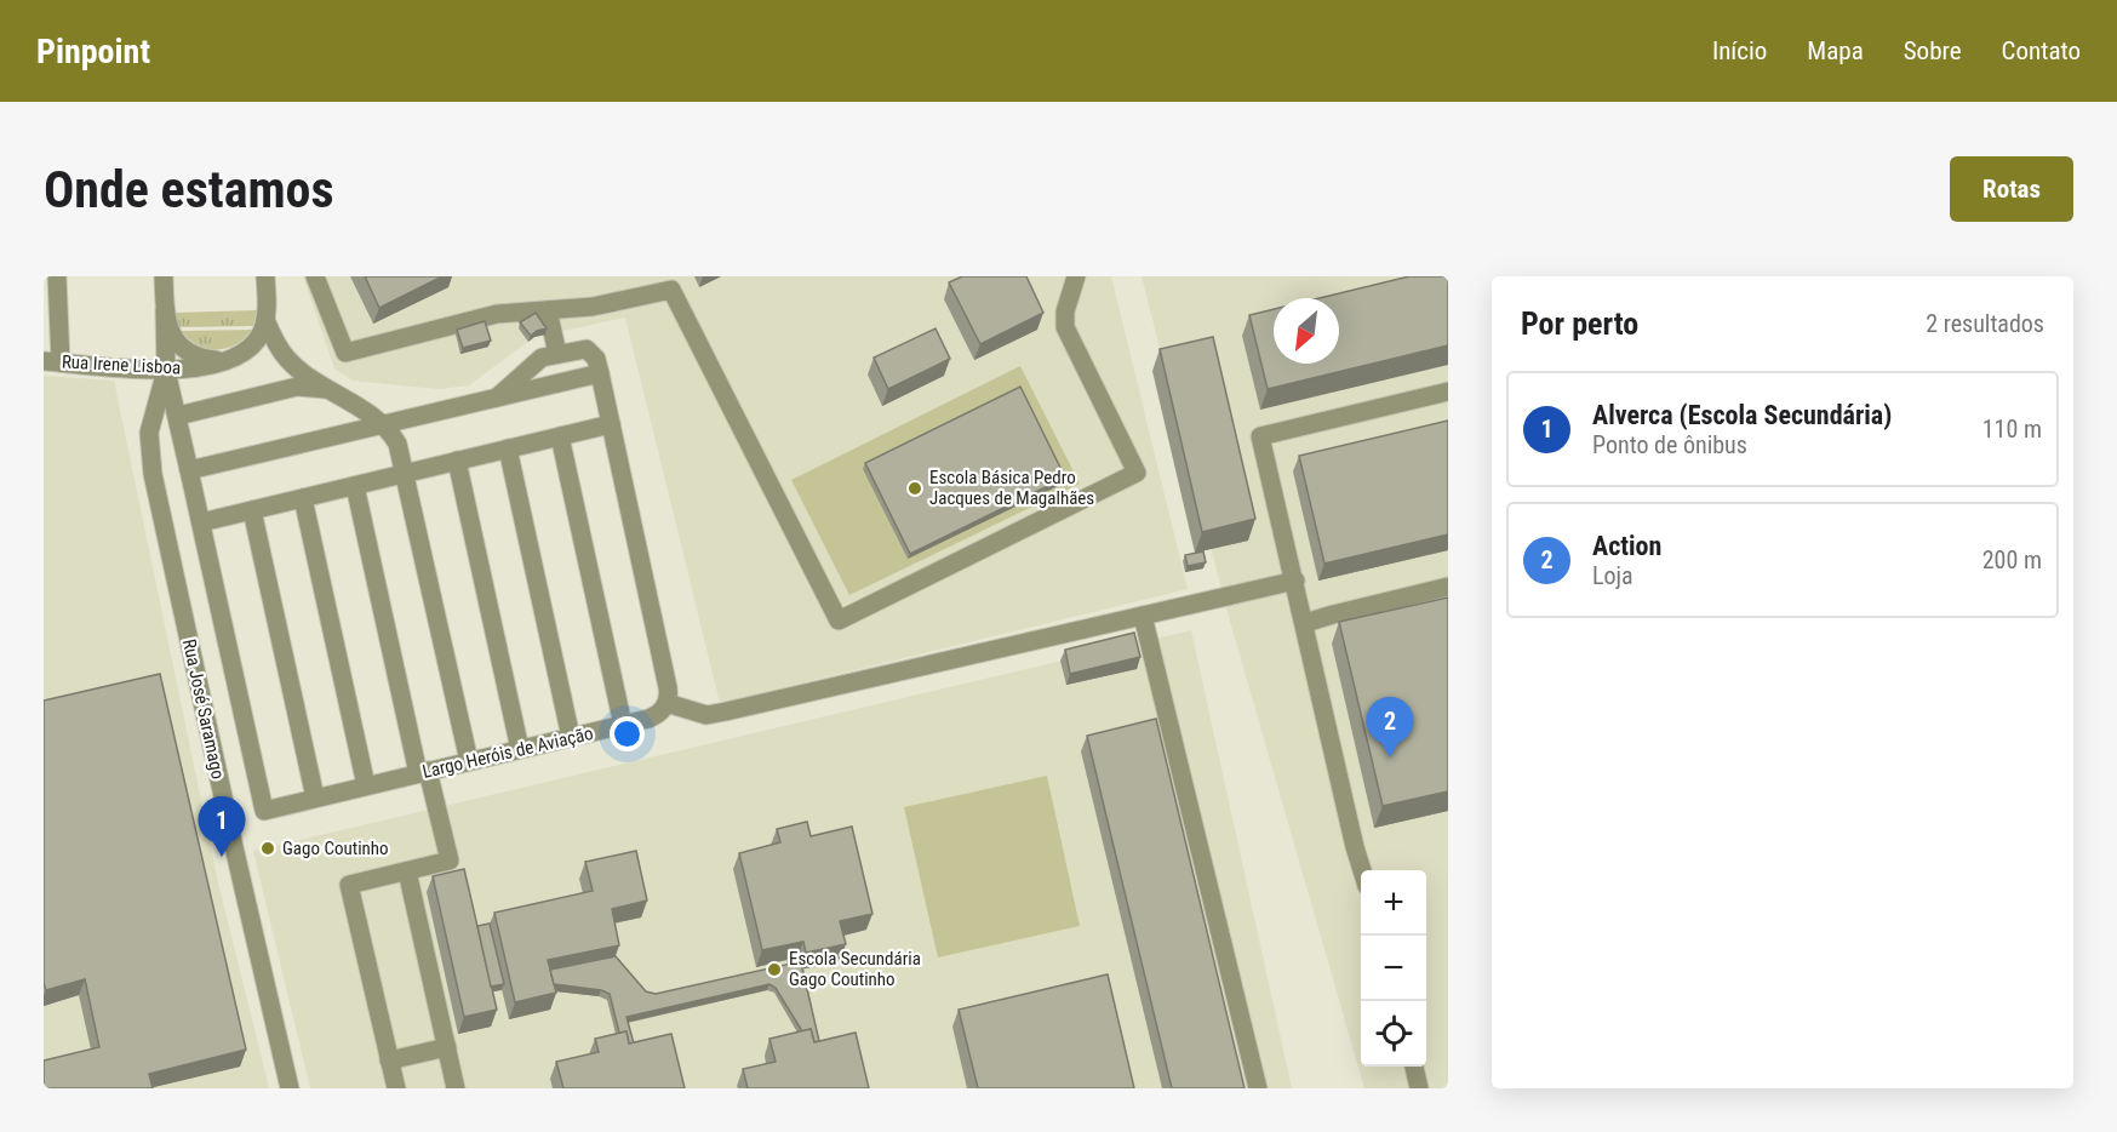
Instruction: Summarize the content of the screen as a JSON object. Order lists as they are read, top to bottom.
{
  "streets": {
    "street": ["Rua Irene Lisboa", "Rua José Saramago", "Largo Heróis de Aviação"]
  },
  "crossings": [
    ["Rua Irene Lisboa", "Rua José Saramago"],
    ["Rua Irene Lisboa", "Largo Heróis de Aviação"],
    ["Rua José Saramago", "Largo Heróis de Aviação"]
  ],
  "places": ["Escola Básica Pedro Jacques de Magalhães", "Gago Coutinho", "Escola Secundária Gago Coutinho"],
  "north": "bottom left",
  "page": {
    "header": "Pinpoint",
    "nav": [
      "Início",
      "Mapa",
      "Sobre",
      "Contato"
    ],
    "buttons": "Rotas",
    "title": "Onde estamos",
    "heading": ["Por perto", "2 resultados"],
    "list": [
      {
        "mark": "1",
        "name": "Alverca (Escola Secundária)",
        "note": "Ponto de ônibus",
        "value": "110 m"
      },
      {
        "mark": "2",
        "name": "Action",
        "note": "Loja",
        "value": "200 m"
      }
    ],
    "pins": ["2", "1"],
    "map_buttons": ["+", "−"]
  }
}
